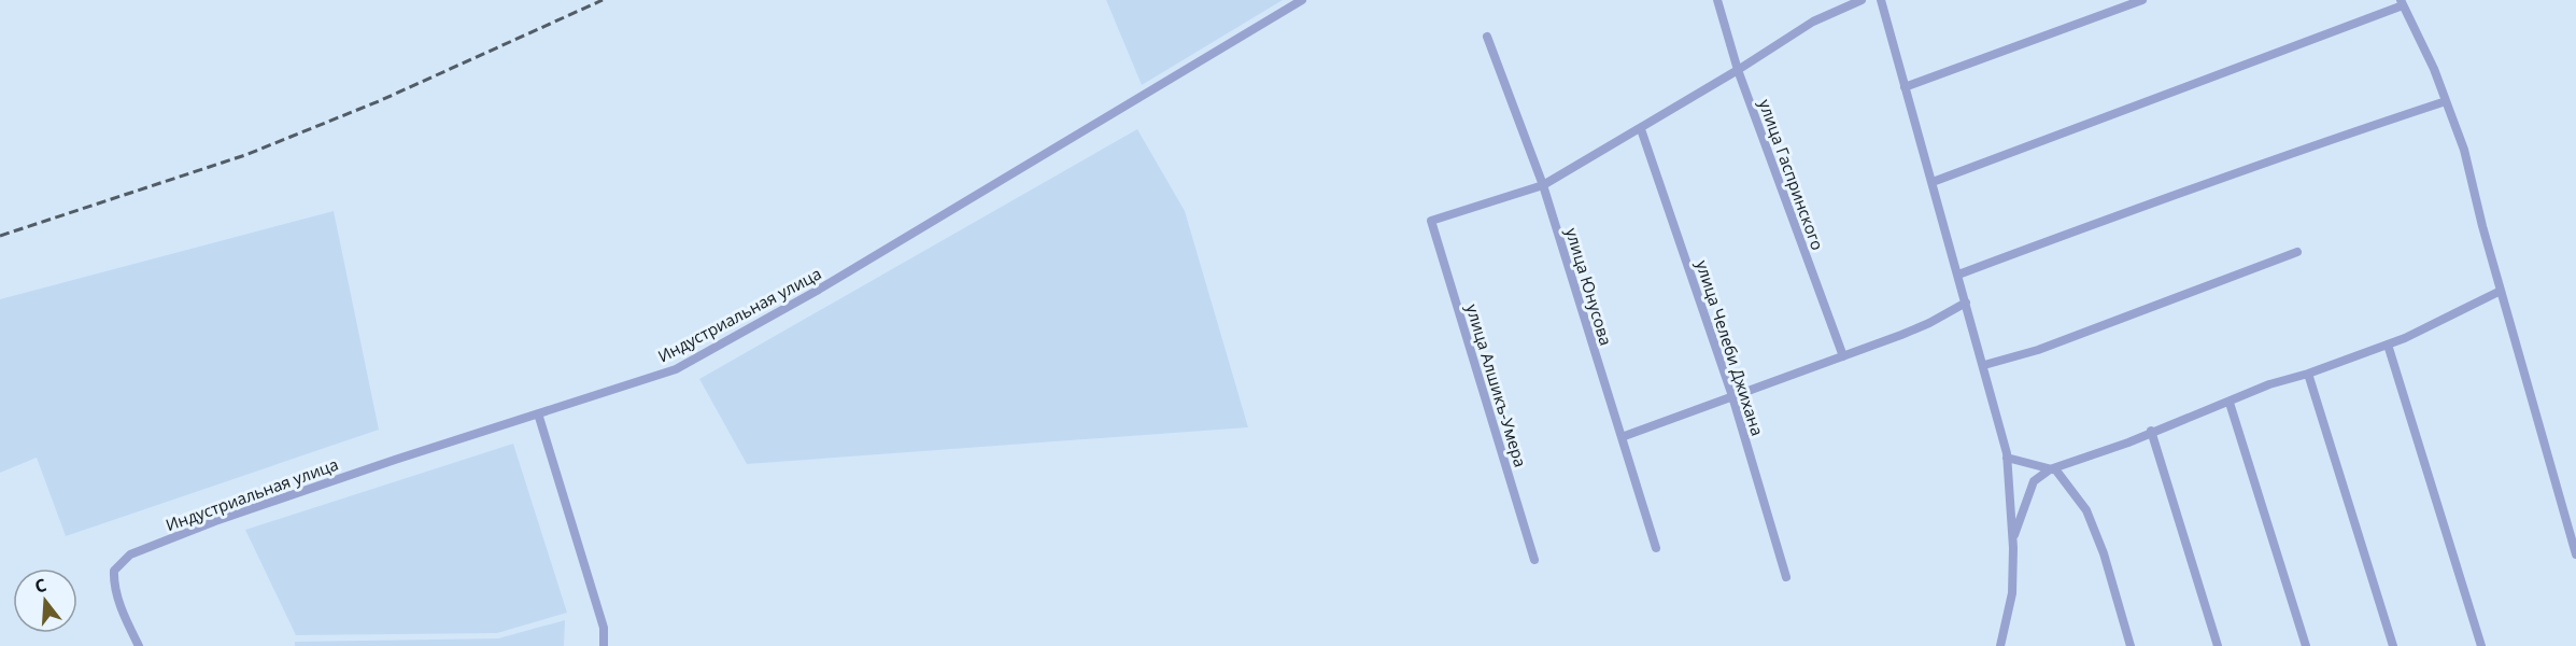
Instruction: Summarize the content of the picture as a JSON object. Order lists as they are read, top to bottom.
{
  "streets": {
    "street": [
      "улица Гаспринского",
      "улица Юнусова",
      "Индустриальная улица",
      "улица Челеби Джихана",
      "улица Алшикъ-Умера"
    ]
  },
  "crossings": [
    ["улица Юнусова", "улица Алшикъ-Умера"]
  ],
  "north": "top"
}
